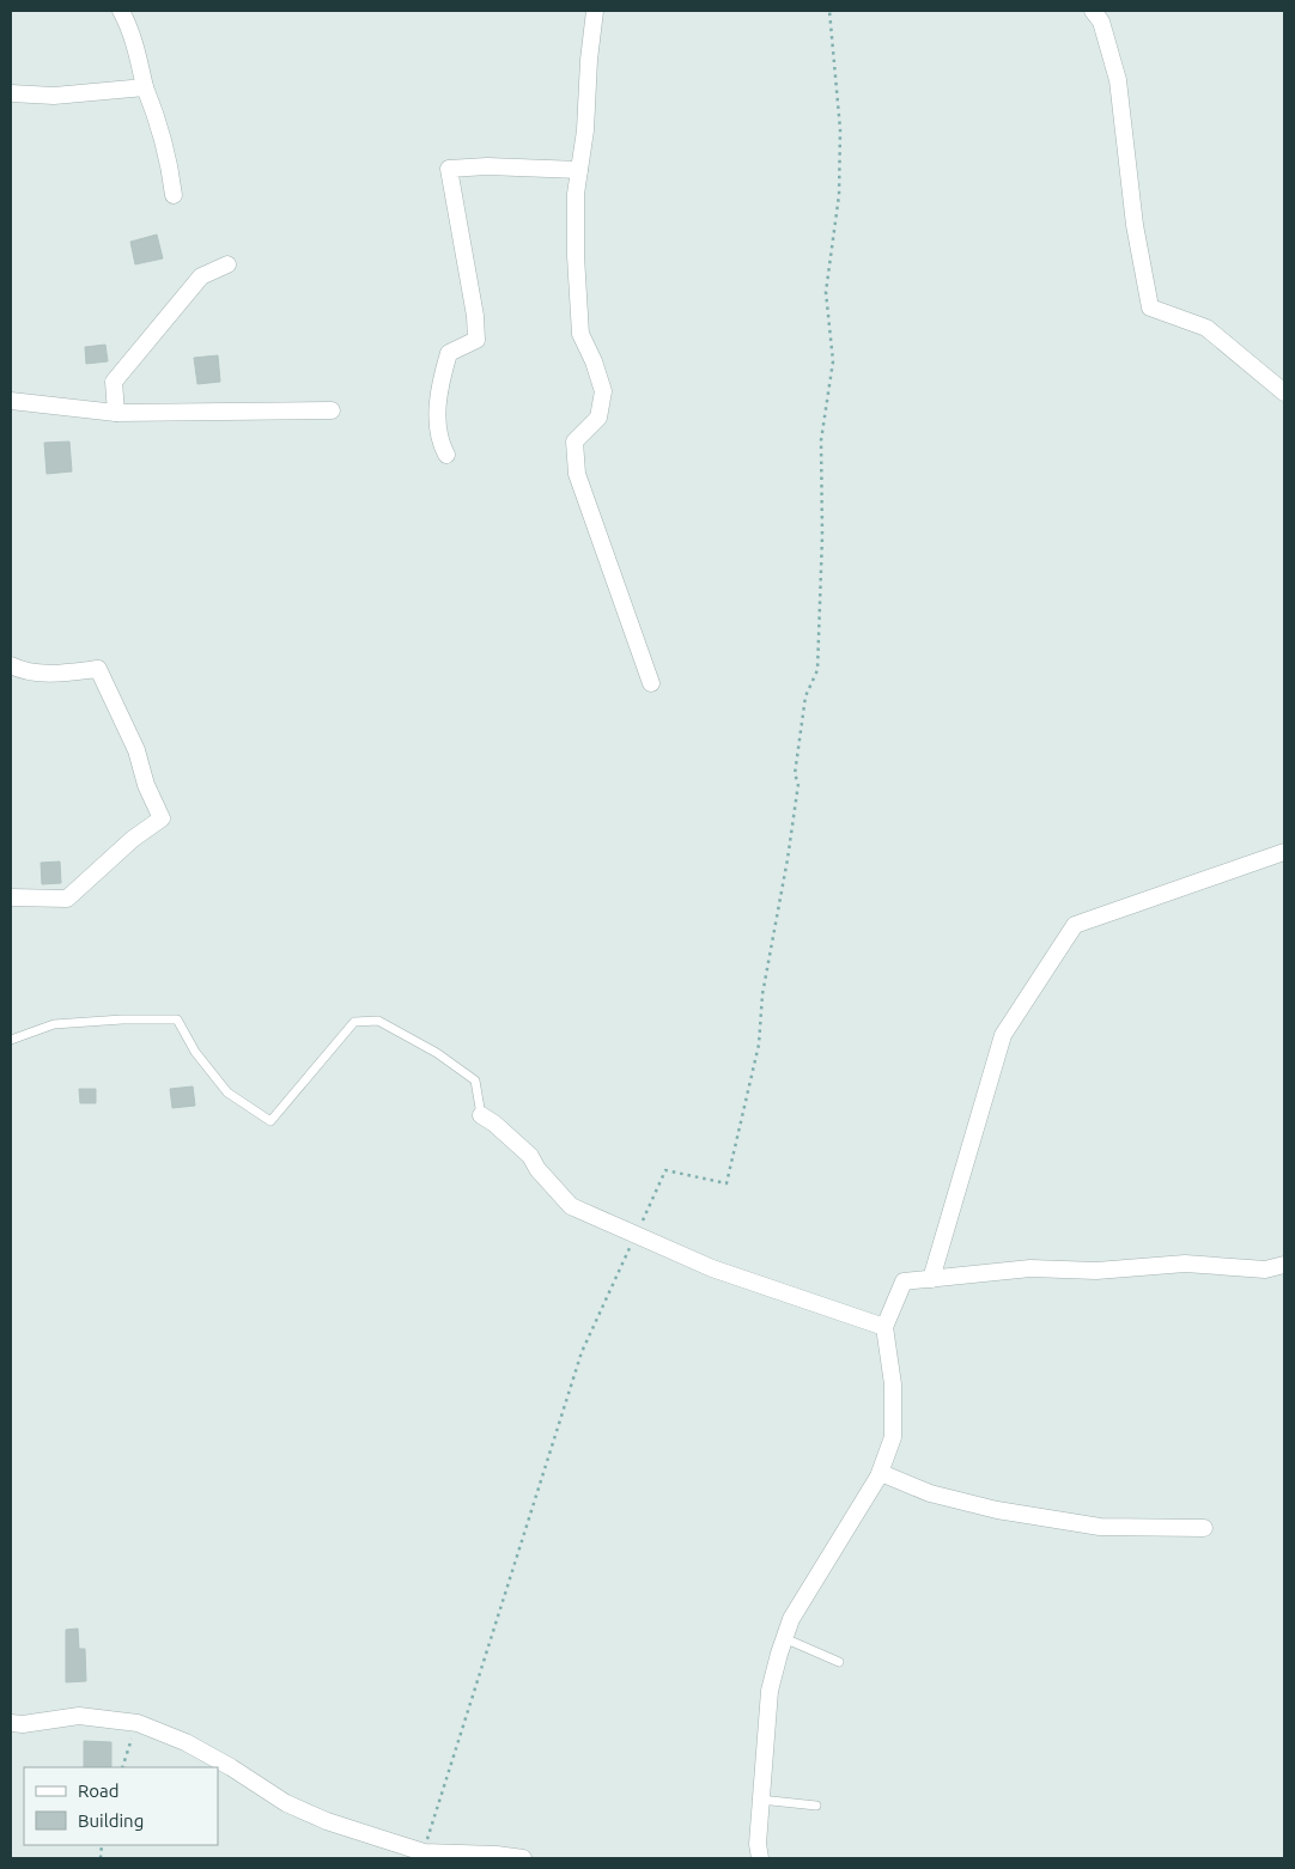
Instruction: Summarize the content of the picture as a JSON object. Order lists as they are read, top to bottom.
{
  "legend": ["Road", "Building"]
}
